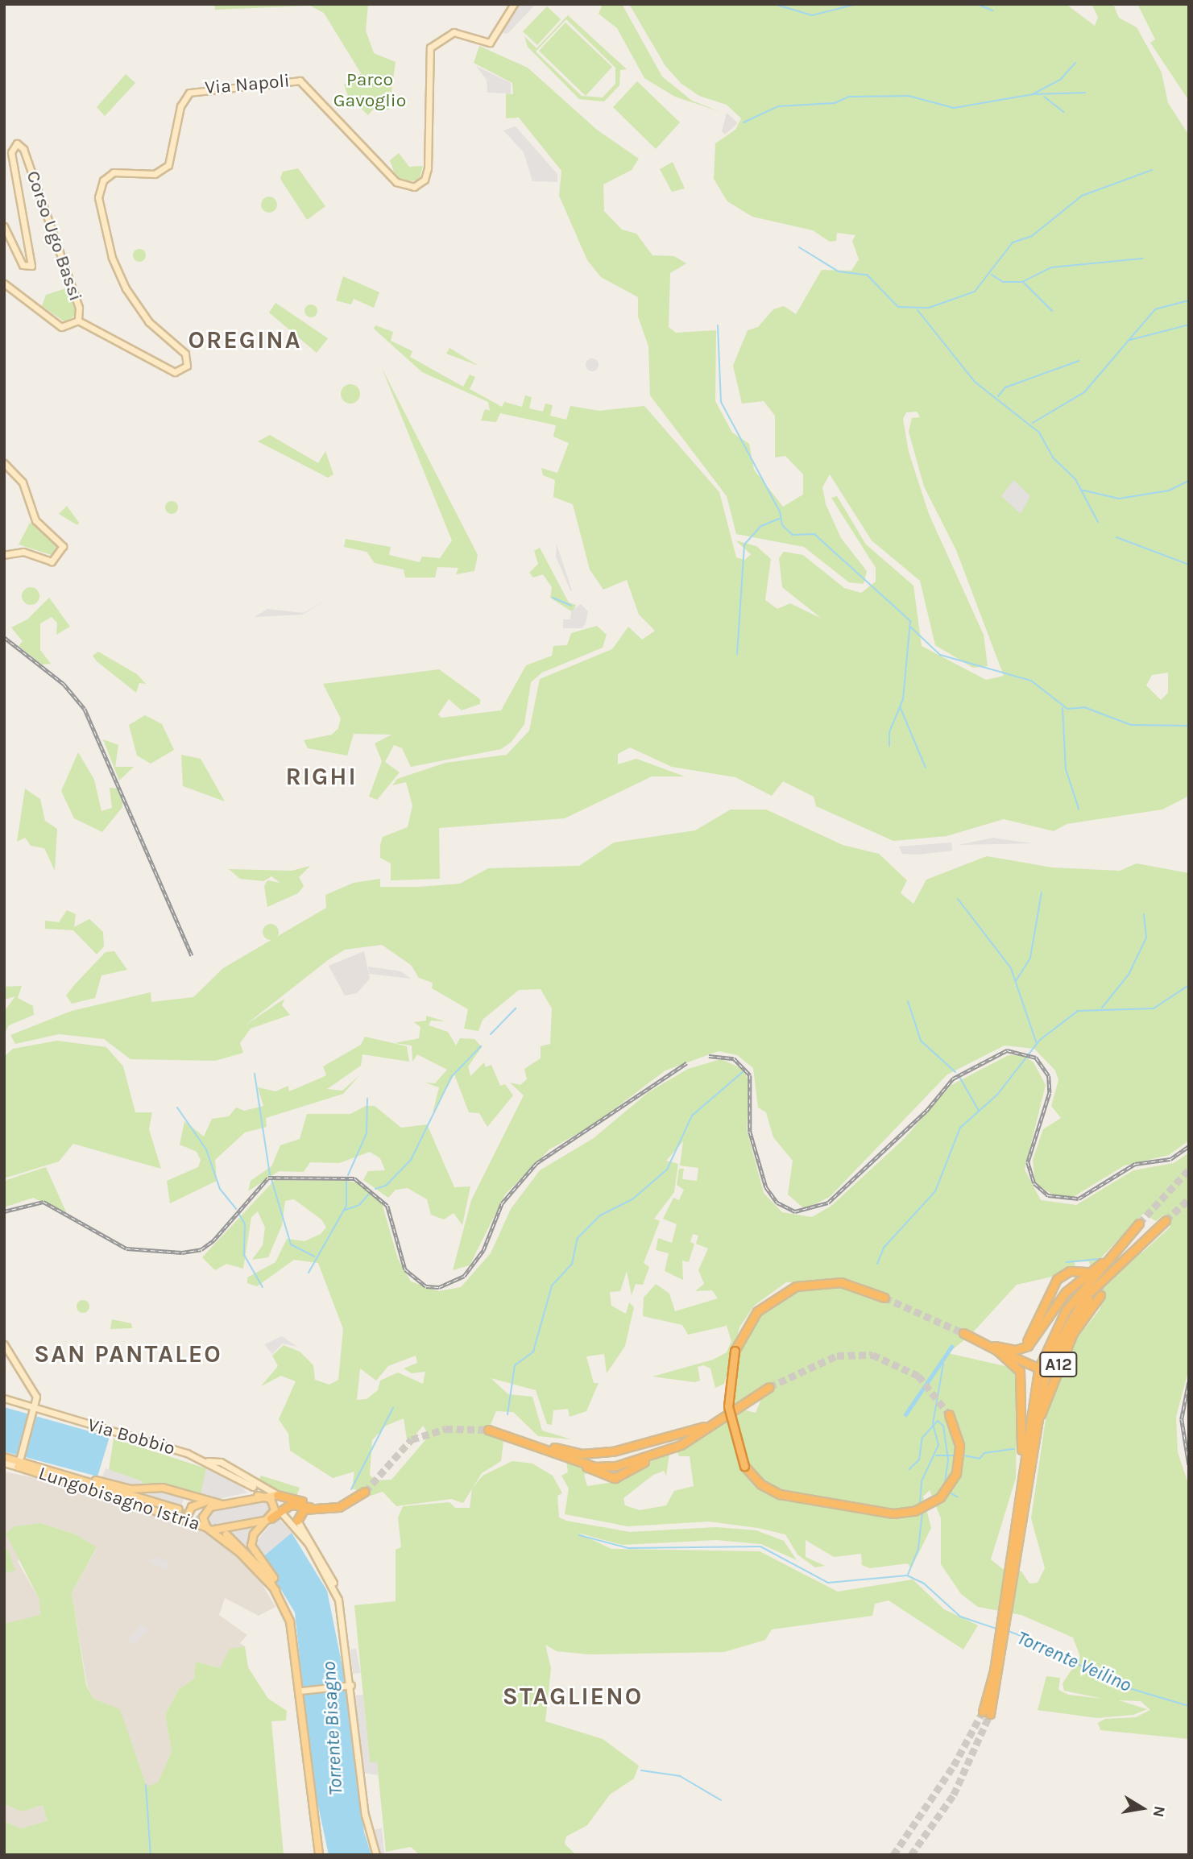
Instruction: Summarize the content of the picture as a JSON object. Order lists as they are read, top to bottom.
{
  "streets": {
    "highway": ["A12"],
    "main road": ["Lungobisagno Istria"],
    "street": ["Via Napoli", "Corso Ugo Bassi", "Via Bobbio"]
  },
  "crossings": [
    ["Via Napoli", "Corso Ugo Bassi"]
  ],
  "districts": [
    "OREGINA",
    "RIGHI",
    "SAN PANTALEO",
    "STAGLIENO"
  ],
  "water": ["Torrente Veilino", "Torrente Bisagno"],
  "parks": ["Parco Gavoglio"],
  "north": "right"
}
